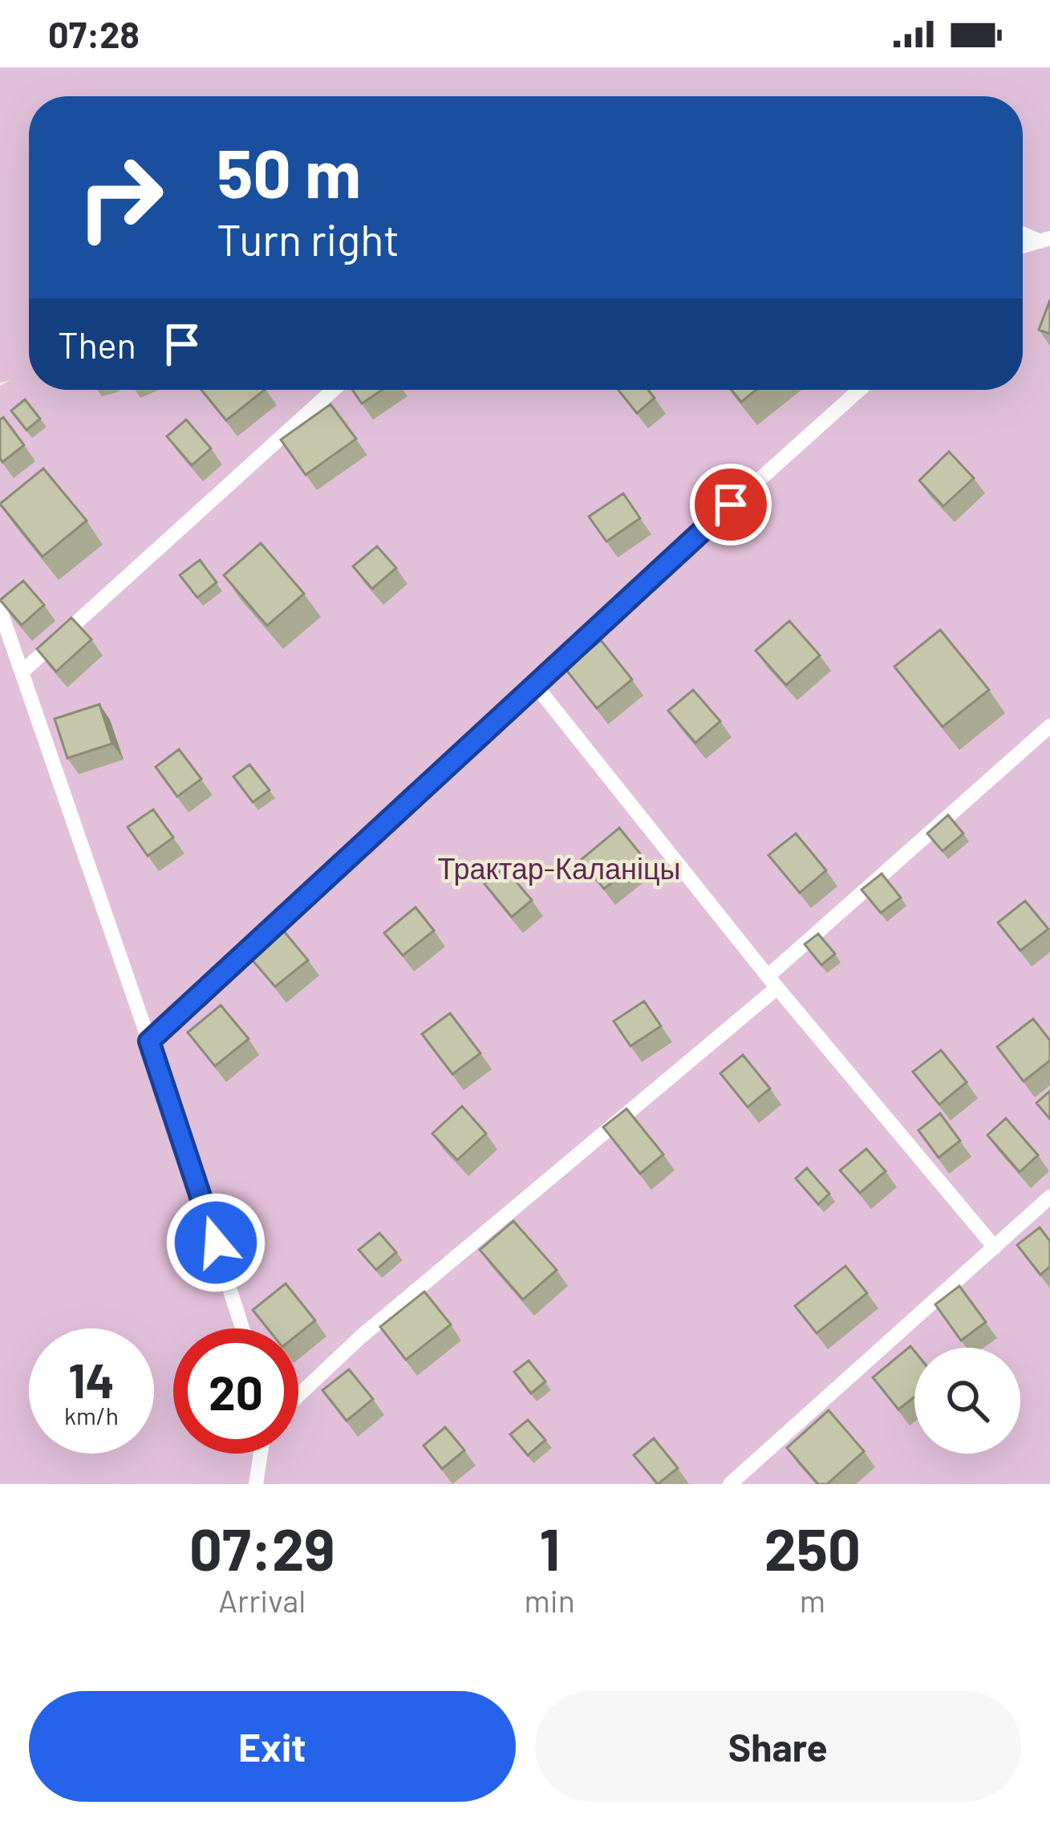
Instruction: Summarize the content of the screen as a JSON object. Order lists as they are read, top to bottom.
{
  "parks": ["Трактар-Каланіцы"],
  "page": {
    "status": "07:28",
    "turn": ["50 m", "Turn right"],
    "then": "Then",
    "speed": "14 km/h",
    "limit": "20",
    "eta": [
      "07:29",
      "Arrival",
      "1",
      "min",
      "250",
      "m"
    ],
    "buttons": ["Exit", "Share"]
  }
}
